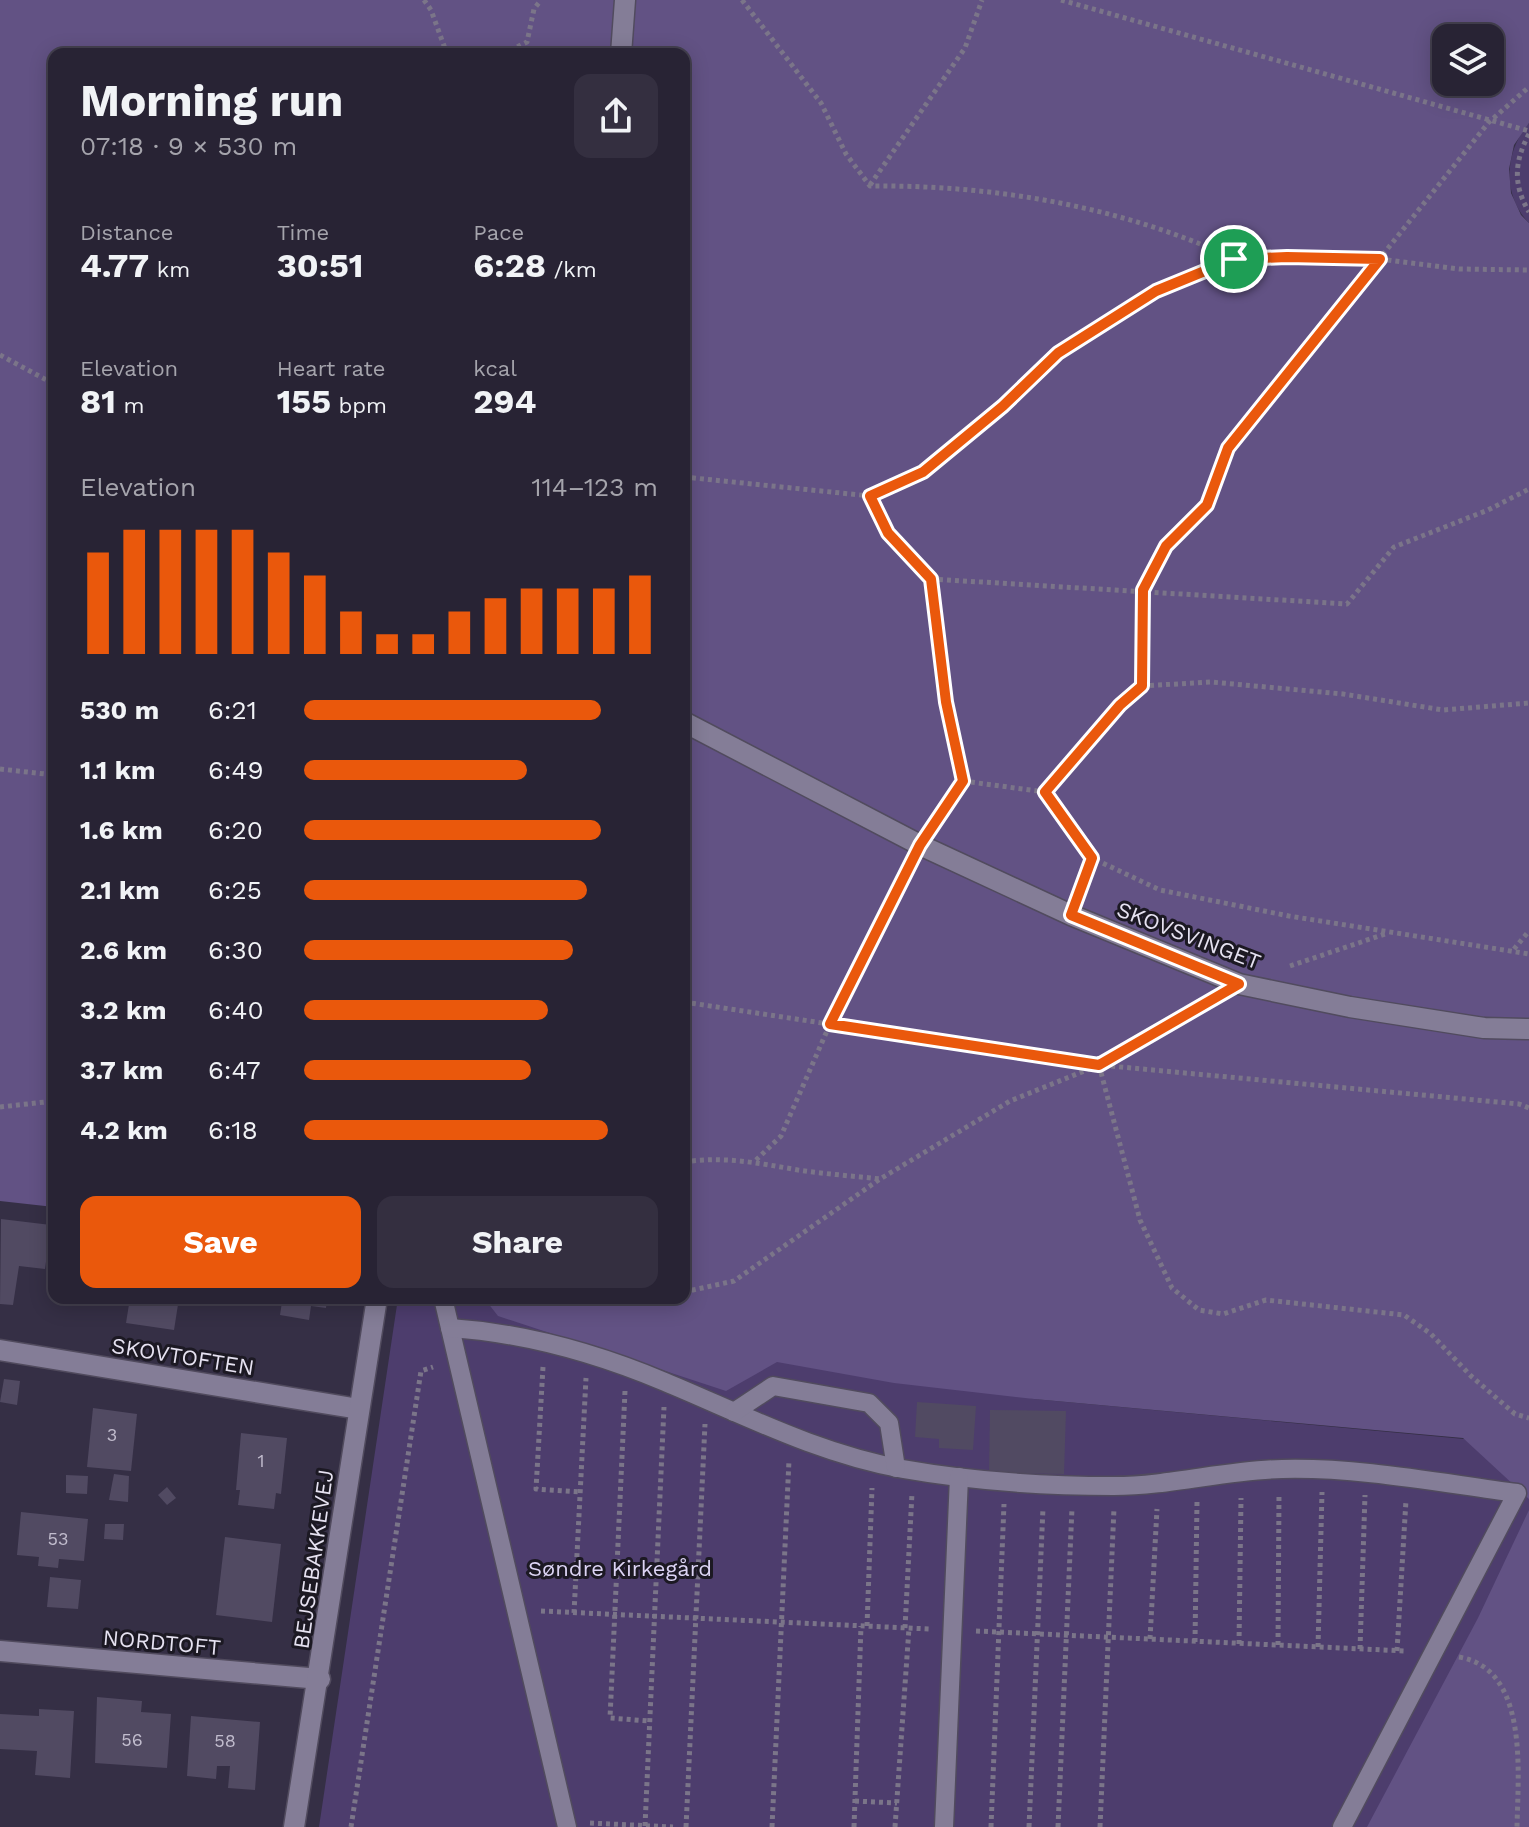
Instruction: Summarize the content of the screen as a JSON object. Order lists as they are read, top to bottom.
{
  "streets": {
    "street": [
      "SKOVSVINGET",
      "SKOVTOFTEN",
      "BEJSEBAKKEVEJ",
      "NORDTOFT"
    ]
  },
  "crossings": [
    ["SKOVTOFTEN", "BEJSEBAKKEVEJ"],
    ["BEJSEBAKKEVEJ", "NORDTOFT"]
  ],
  "parks": ["Søndre Kirkegård"],
  "house_numbers": [
    "3",
    "1",
    "53",
    "56",
    "58"
  ],
  "page": {
    "heading": ["Morning run", "07:18 · 9 × 530 m"],
    "stats": [
      ["Distance", "4.77 km"],
      ["Time", "30:51"],
      ["Pace", "6:28 /km"],
      ["Elevation", "81 m"],
      ["Heart rate", "155 bpm"],
      ["kcal", "294"]
    ],
    "chart": ["Elevation", "114–123 m"],
    "list": [
      {
        "name": "530 m",
        "note": "6:21"
      },
      {
        "name": "1.1 km",
        "note": "6:49"
      },
      {
        "name": "1.6 km",
        "note": "6:20"
      },
      {
        "name": "2.1 km",
        "note": "6:25"
      },
      {
        "name": "2.6 km",
        "note": "6:30"
      },
      {
        "name": "3.2 km",
        "note": "6:40"
      },
      {
        "name": "3.7 km",
        "note": "6:47"
      },
      {
        "name": "4.2 km",
        "note": "6:18"
      }
    ],
    "buttons": ["Save", "Share"]
  }
}
